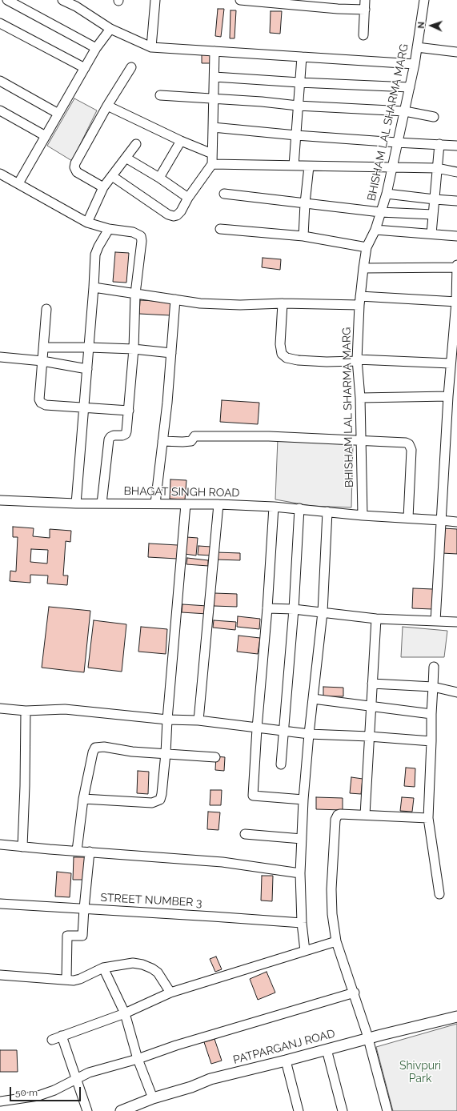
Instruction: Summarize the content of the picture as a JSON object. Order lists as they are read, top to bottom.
{
  "streets": {
    "street": [
      "BHISHAM LAL SHARMA MARG",
      "BHAGAT SINGH ROAD",
      "STREET NUMBER 3",
      "PATPARGANJ ROAD"
    ]
  },
  "crossings": [
    ["BHISHAM LAL SHARMA MARG", "BHAGAT SINGH ROAD"]
  ],
  "parks": ["Shivpuri Park"],
  "scale_bar": "50 m",
  "north": "left"
}
